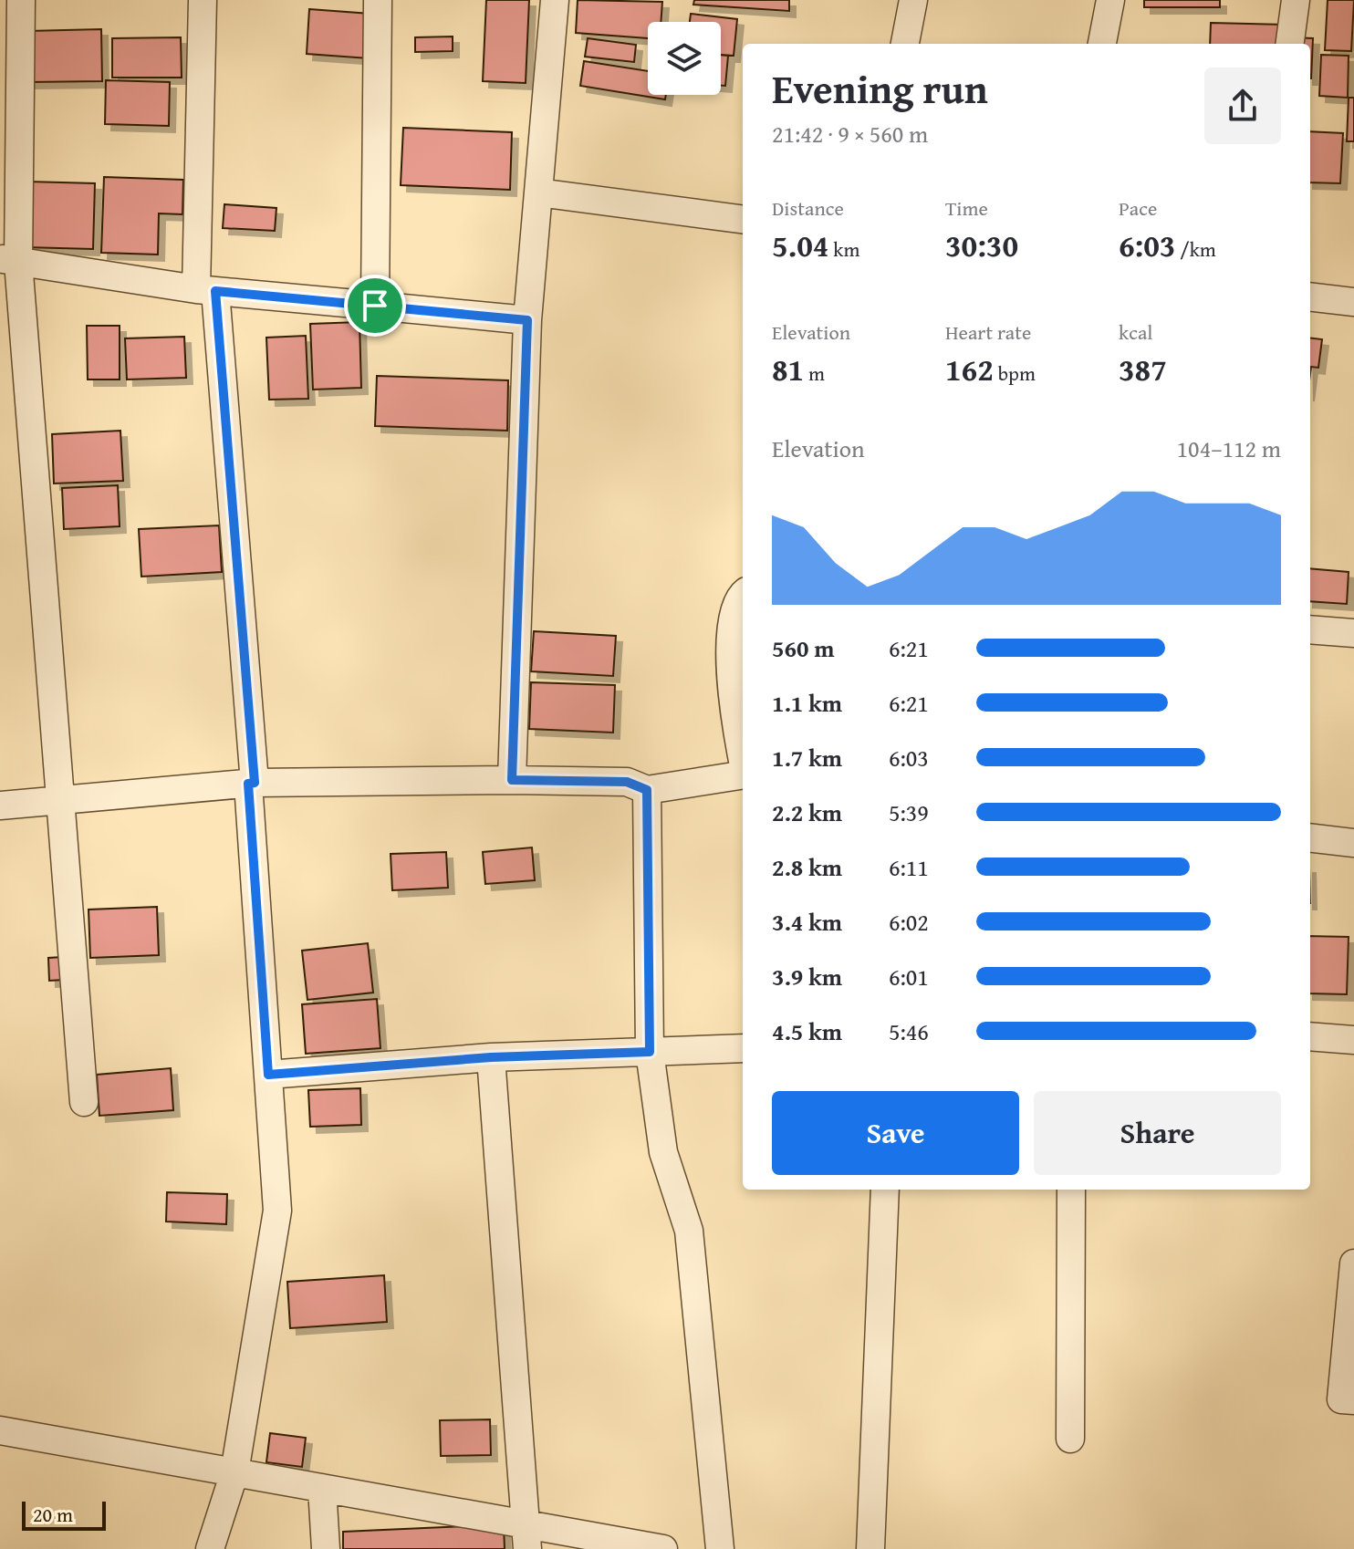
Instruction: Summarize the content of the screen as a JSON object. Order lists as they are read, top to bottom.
{
  "scale_bar": "20 m",
  "page": {
    "heading": ["Evening run", "21:42 · 9 × 560 m"],
    "stats": [
      ["Distance", "5.04 km"],
      ["Time", "30:30"],
      ["Pace", "6:03 /km"],
      ["Elevation", "81 m"],
      ["Heart rate", "162 bpm"],
      ["kcal", "387"]
    ],
    "chart": ["Elevation", "104–112 m"],
    "list": [
      {
        "name": "560 m",
        "note": "6:21"
      },
      {
        "name": "1.1 km",
        "note": "6:21"
      },
      {
        "name": "1.7 km",
        "note": "6:03"
      },
      {
        "name": "2.2 km",
        "note": "5:39"
      },
      {
        "name": "2.8 km",
        "note": "6:11"
      },
      {
        "name": "3.4 km",
        "note": "6:02"
      },
      {
        "name": "3.9 km",
        "note": "6:01"
      },
      {
        "name": "4.5 km",
        "note": "5:46"
      }
    ],
    "buttons": ["Save", "Share"],
    "scale": "20 m"
  }
}
